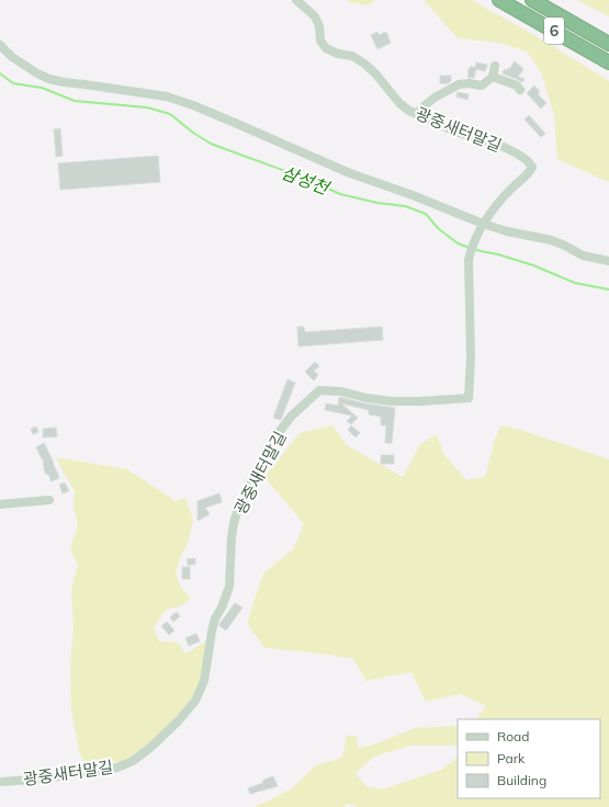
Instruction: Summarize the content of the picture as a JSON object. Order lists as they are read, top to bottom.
{
  "streets": {
    "highway": ["6"],
    "street": ["광중새터말길"]
  },
  "water": ["삼성천"],
  "legend": ["Road", "Park", "Building"]
}
